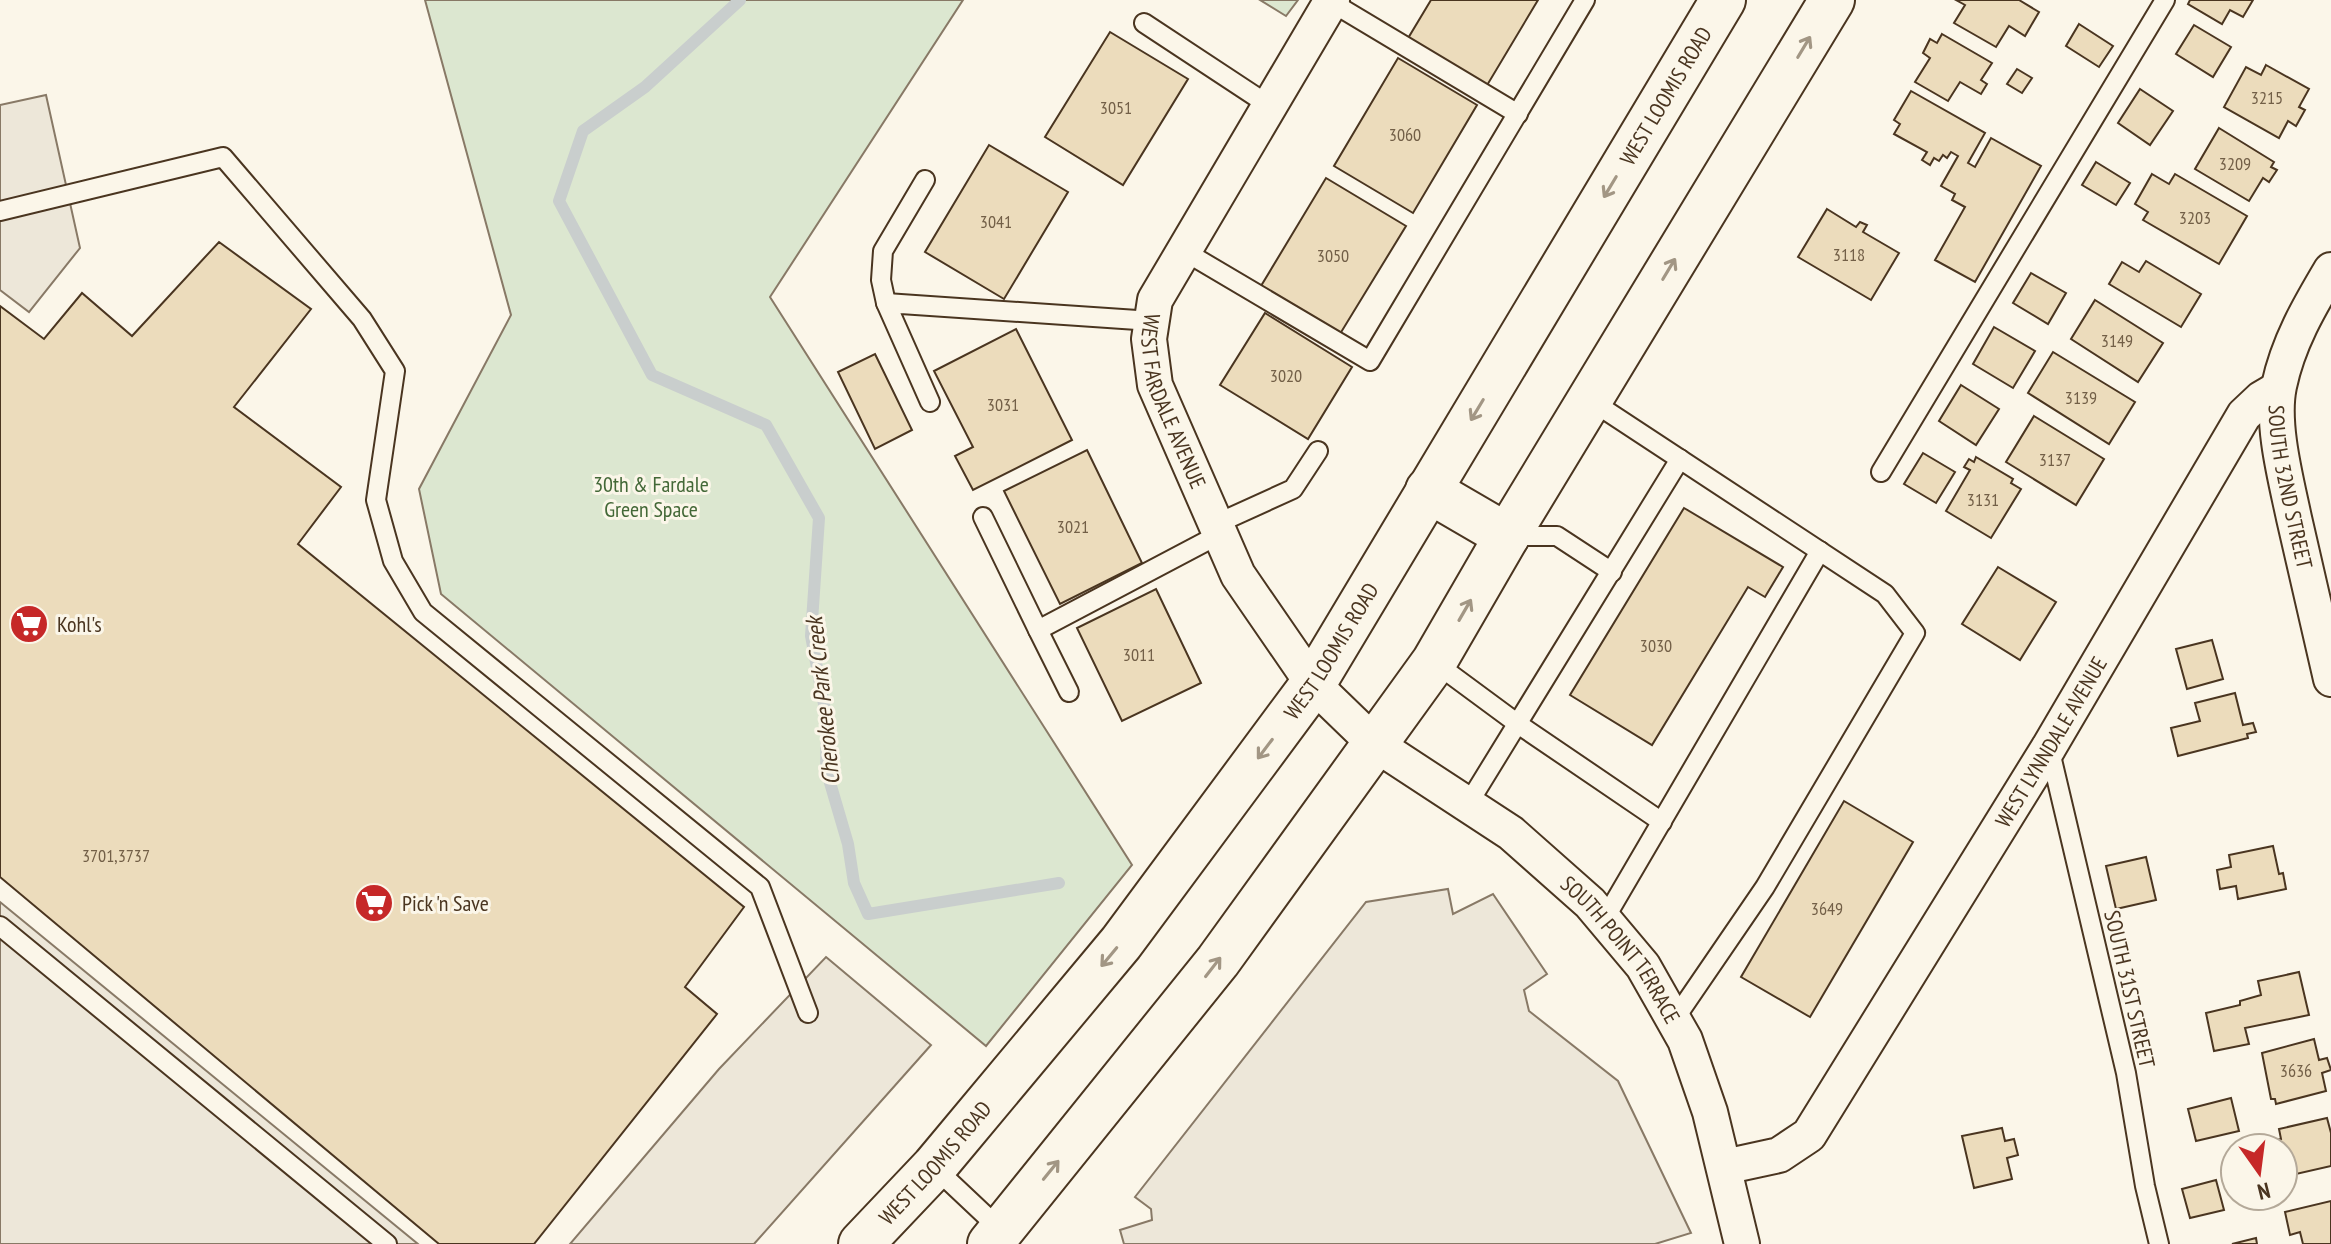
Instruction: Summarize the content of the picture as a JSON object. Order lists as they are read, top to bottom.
{
  "streets": {
    "main road": ["WEST LOOMIS ROAD"],
    "street": [
      "WEST FARDALE AVENUE",
      "SOUTH 32ND STREET",
      "WEST LYNNDALE AVENUE",
      "SOUTH POINT TERRACE"
    ],
    "lane": ["SOUTH 31ST STREET"]
  },
  "crossings": [
    ["WEST LOOMIS ROAD", "WEST FARDALE AVENUE"],
    ["WEST FARDALE AVENUE", "SOUTH POINT TERRACE"],
    ["SOUTH 32ND STREET", "WEST LYNNDALE AVENUE"],
    ["WEST LYNNDALE AVENUE", "SOUTH POINT TERRACE"],
    ["WEST LYNNDALE AVENUE", "SOUTH 31ST STREET"]
  ],
  "water": ["Cherokee Park Creek"],
  "parks": ["30th & Fardale Green Space"],
  "places": {
    "supermarket": ["Kohl's", "Pick 'n Save"]
  },
  "house_numbers": [
    "3215",
    "3051",
    "3060",
    "3209",
    "3203",
    "3041",
    "3118",
    "3050",
    "3149",
    "3020",
    "3139",
    "3031",
    "3137",
    "3131",
    "3021",
    "3030",
    "3011",
    "3701,3737",
    "3649",
    "3636"
  ],
  "north": "bottom"
}
